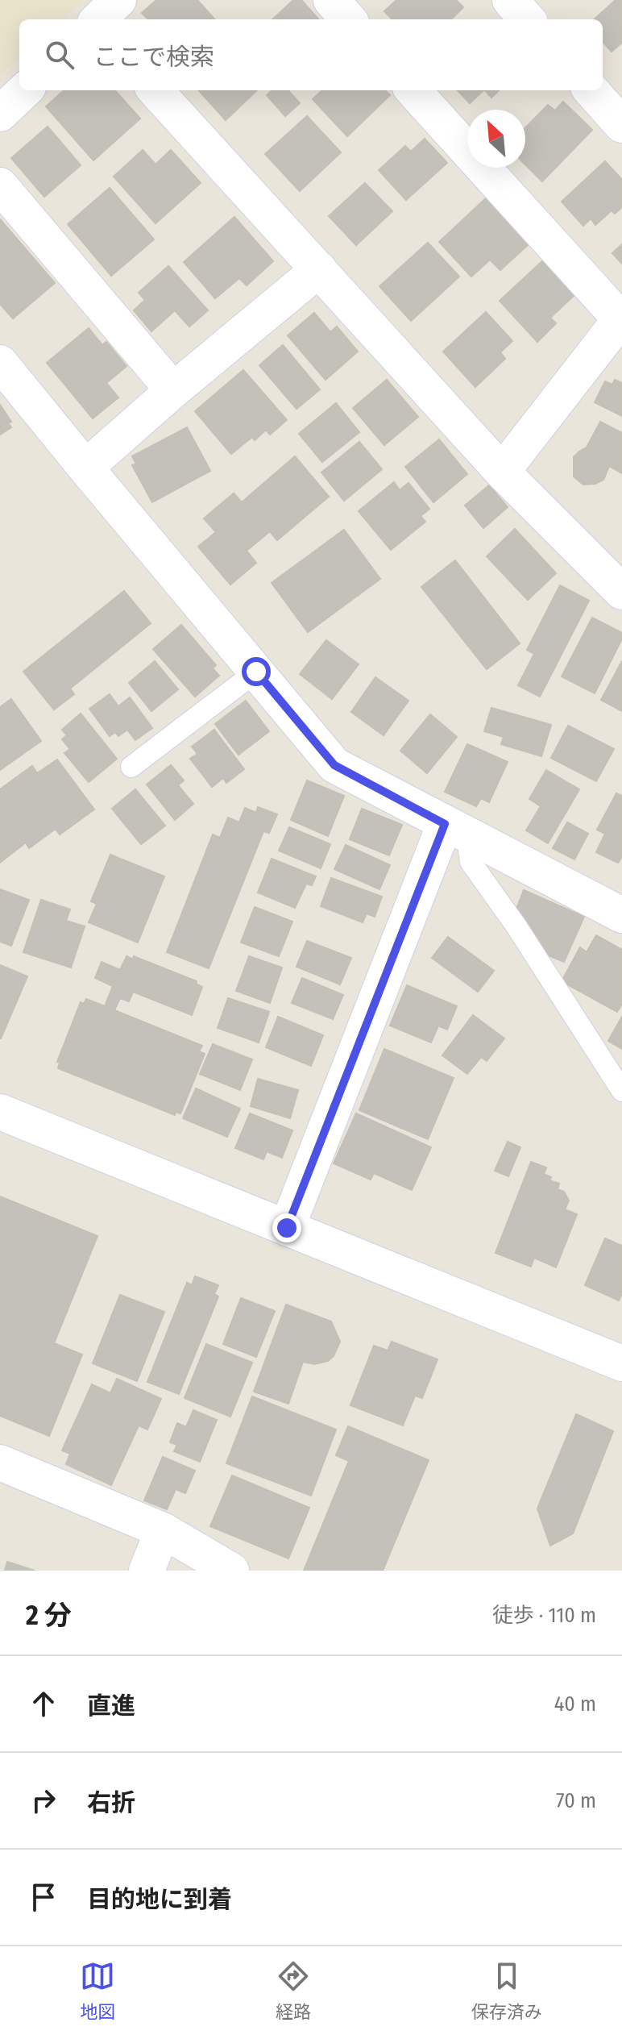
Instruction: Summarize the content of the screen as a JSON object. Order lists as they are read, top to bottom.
{
  "north": "top left",
  "page": {
    "search": "ここで検索",
    "heading": ["2 分", "徒歩 · 110 m"],
    "list": [
      ["直進", "40 m"],
      ["右折", "70 m"],
      "目的地に到着"
    ],
    "nav": ["地図", "経路", "保存済み"]
  }
}
